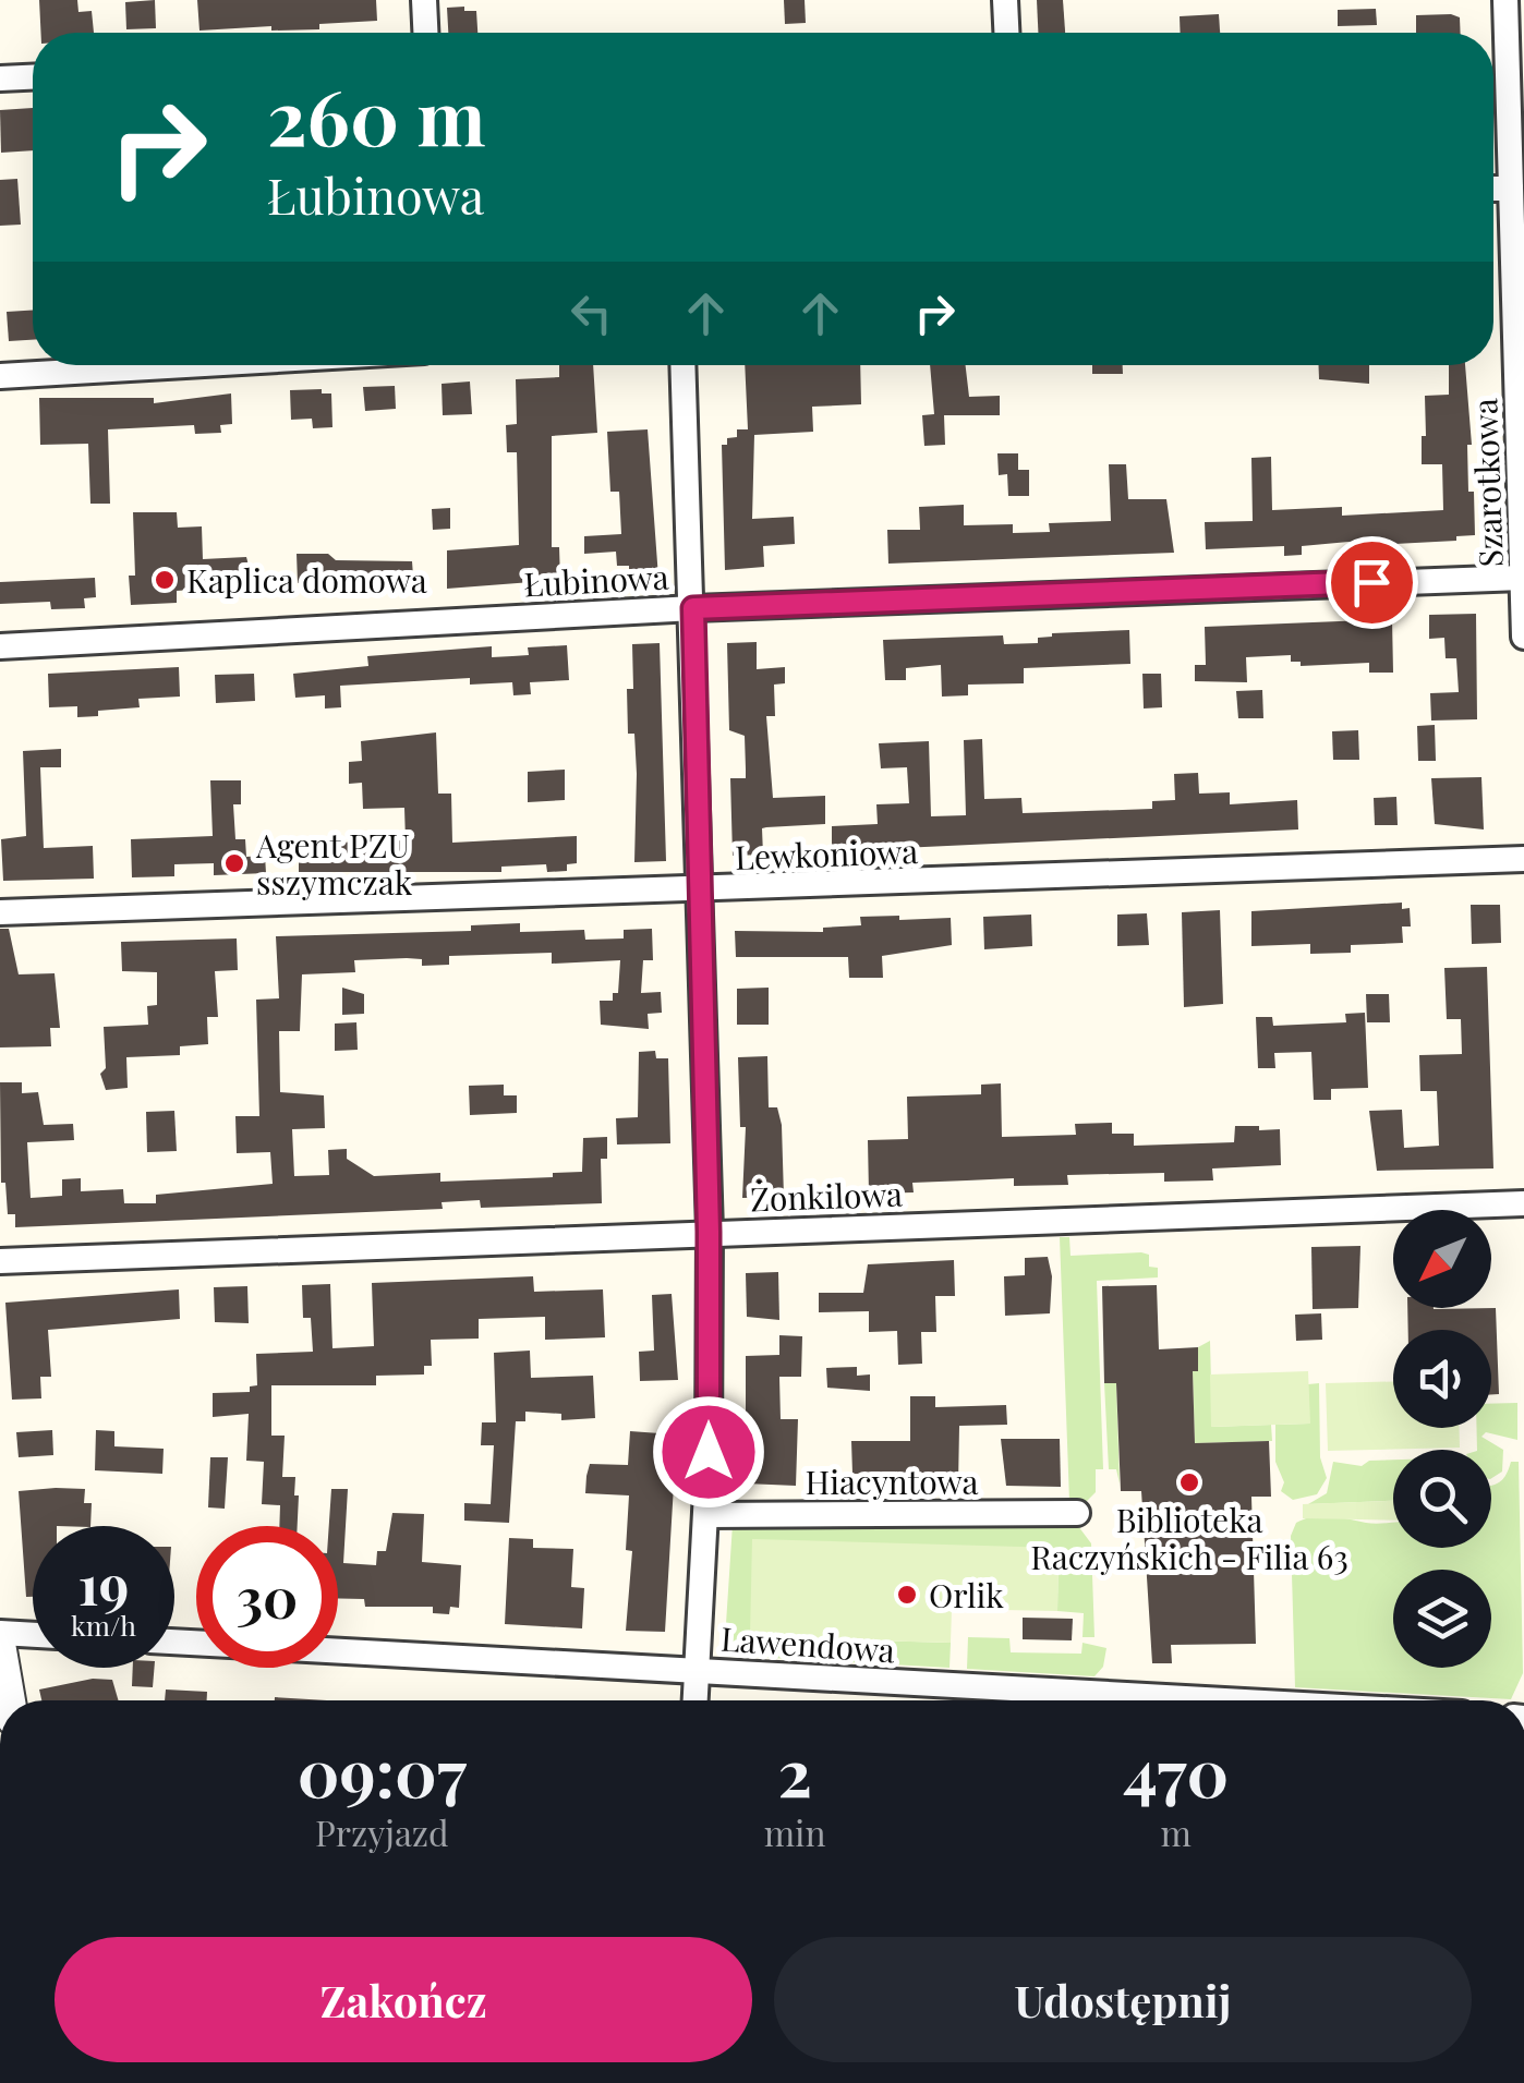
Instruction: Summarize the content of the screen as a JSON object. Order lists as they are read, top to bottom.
{
  "streets": {
    "street": [
      "Szarotkowa",
      "Łubinowa",
      "Lewkoniowa",
      "Żonkilowa",
      "Hiacyntowa",
      "Lawendowa"
    ]
  },
  "crossings": [
    ["Szarotkowa", "Łubinowa"]
  ],
  "places": [
    "Kaplica domowa",
    "Agent PZU sszymczak",
    "Biblioteka Raczyńskich - Filia 63",
    "Orlik"
  ],
  "north": "bottom left",
  "page": {
    "turn": ["260 m", "Łubinowa"],
    "speed": "19 km/h",
    "limit": "30",
    "eta": [
      "09:07",
      "Przyjazd",
      "2",
      "min",
      "470",
      "m"
    ],
    "buttons": ["Zakończ", "Udostępnij"]
  }
}
